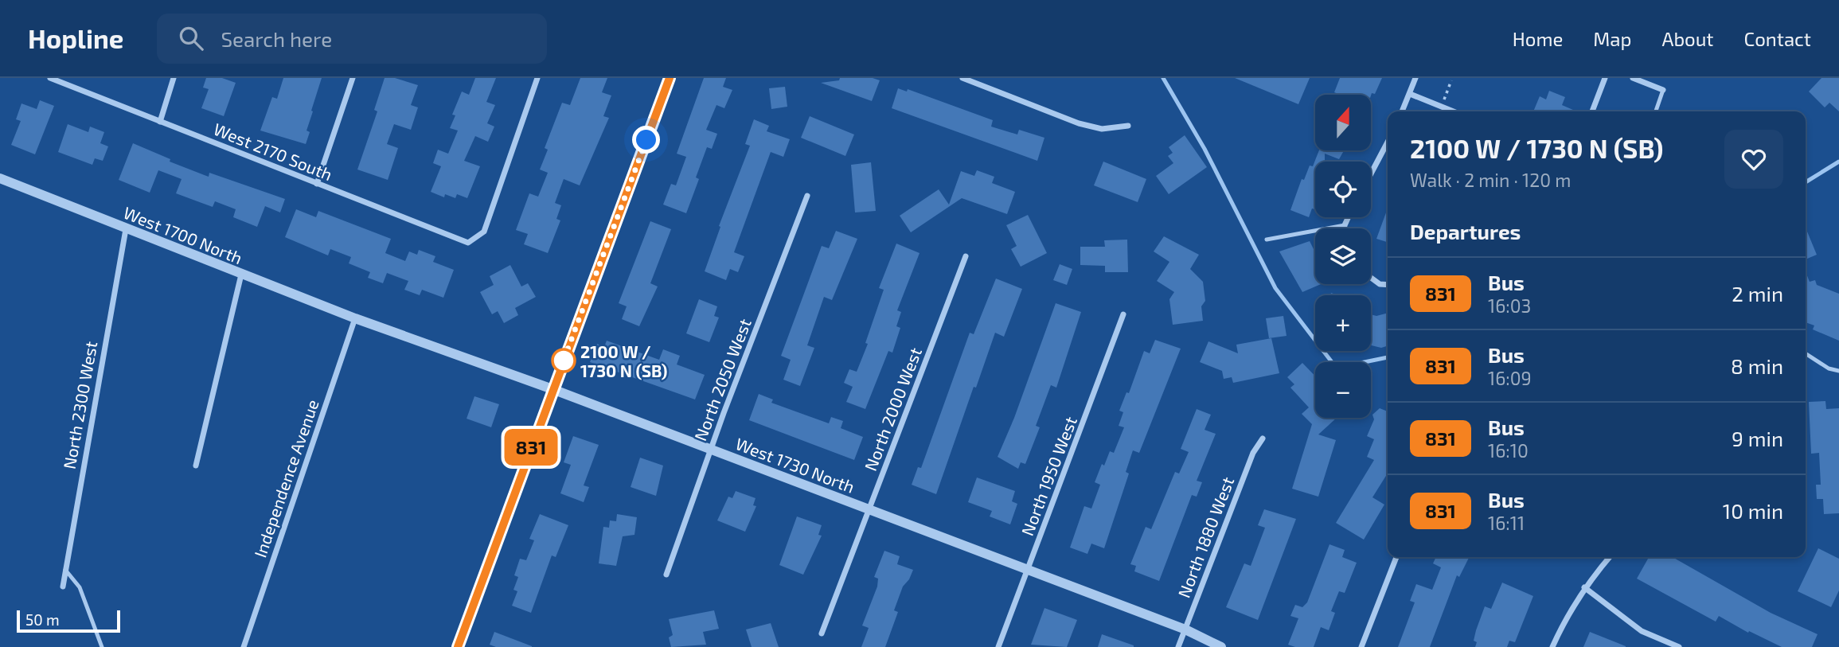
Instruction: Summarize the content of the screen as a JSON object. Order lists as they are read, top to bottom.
{
  "streets": {
    "street": [
      "West 2170 South",
      "West 1700 North",
      "North 2050 West",
      "North 2300 West",
      "North 2000 West",
      "West 1730 North",
      "North 1950 West",
      "Independence Avenue",
      "North 1880 West"
    ]
  },
  "crossings": [
    ["West 1700 North", "North 2300 West"],
    ["West 1700 North", "West 1730 North"],
    ["West 1700 North", "Independence Avenue"],
    ["North 2050 West", "West 1730 North"],
    ["North 2000 West", "West 1730 North"],
    ["West 1730 North", "North 1950 West"],
    ["West 1730 North", "Independence Avenue"],
    ["West 1730 North", "North 1880 West"]
  ],
  "places": ["2100 W / 1730 N (SB)"],
  "lines": ["bus line 831"],
  "scale_bar": "50 m",
  "north": "top",
  "page": {
    "header": "Hopline",
    "search": "Search here",
    "nav": [
      "Home",
      "Map",
      "About",
      "Contact"
    ],
    "on_map": "831",
    "map_buttons": ["+", "−"],
    "heading": [
      ["2100 W / 1730 N (SB)", "Walk · 2 min · 120 m"],
      "Departures"
    ],
    "list": [
      {
        "mark": "831",
        "name": "Bus",
        "note": "16:03",
        "value": "2 min"
      },
      {
        "mark": "831",
        "name": "Bus",
        "note": "16:09",
        "value": "8 min"
      },
      {
        "mark": "831",
        "name": "Bus",
        "note": "16:10",
        "value": "9 min"
      },
      {
        "mark": "831",
        "name": "Bus",
        "note": "16:11",
        "value": "10 min"
      }
    ],
    "scale": "50 m"
  }
}
